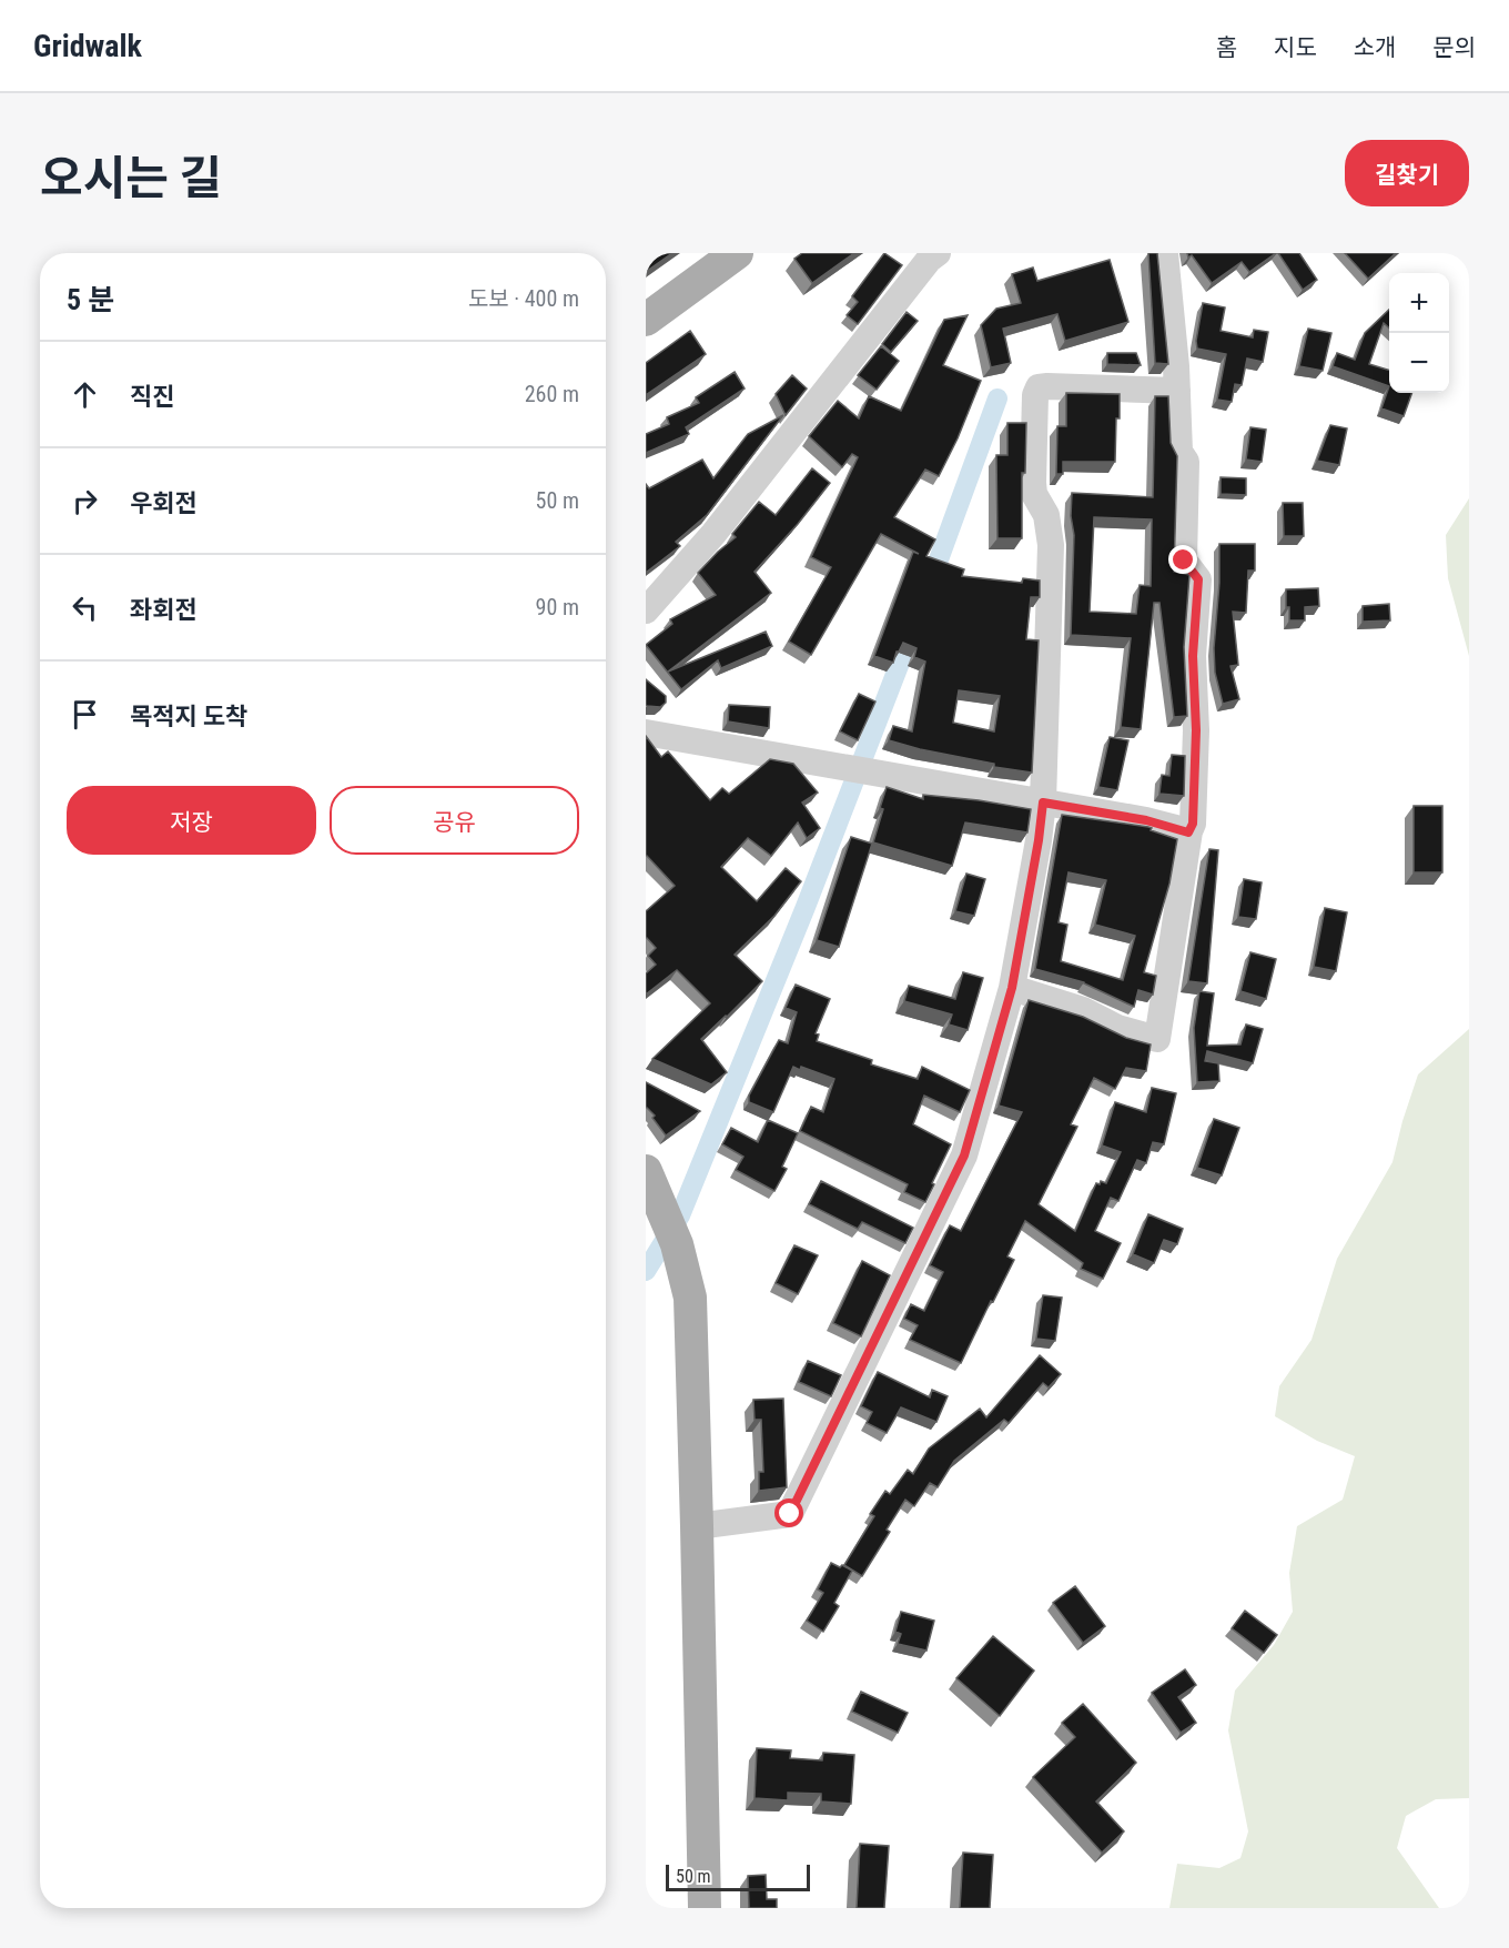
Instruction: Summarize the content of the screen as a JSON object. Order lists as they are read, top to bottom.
{
  "scale_bar": "50 m",
  "page": {
    "header": "Gridwalk",
    "nav": [
      "홈",
      "지도",
      "소개",
      "문의"
    ],
    "title": "오시는 길",
    "buttons": [
      "길찾기",
      ["저장", "공유"]
    ],
    "heading": ["5 분", "도보 · 400 m"],
    "map_buttons": ["+", "−"],
    "list": [
      ["직진", "260 m"],
      ["우회전", "50 m"],
      ["좌회전", "90 m"],
      "목적지 도착"
    ],
    "scale": "50 m"
  }
}
